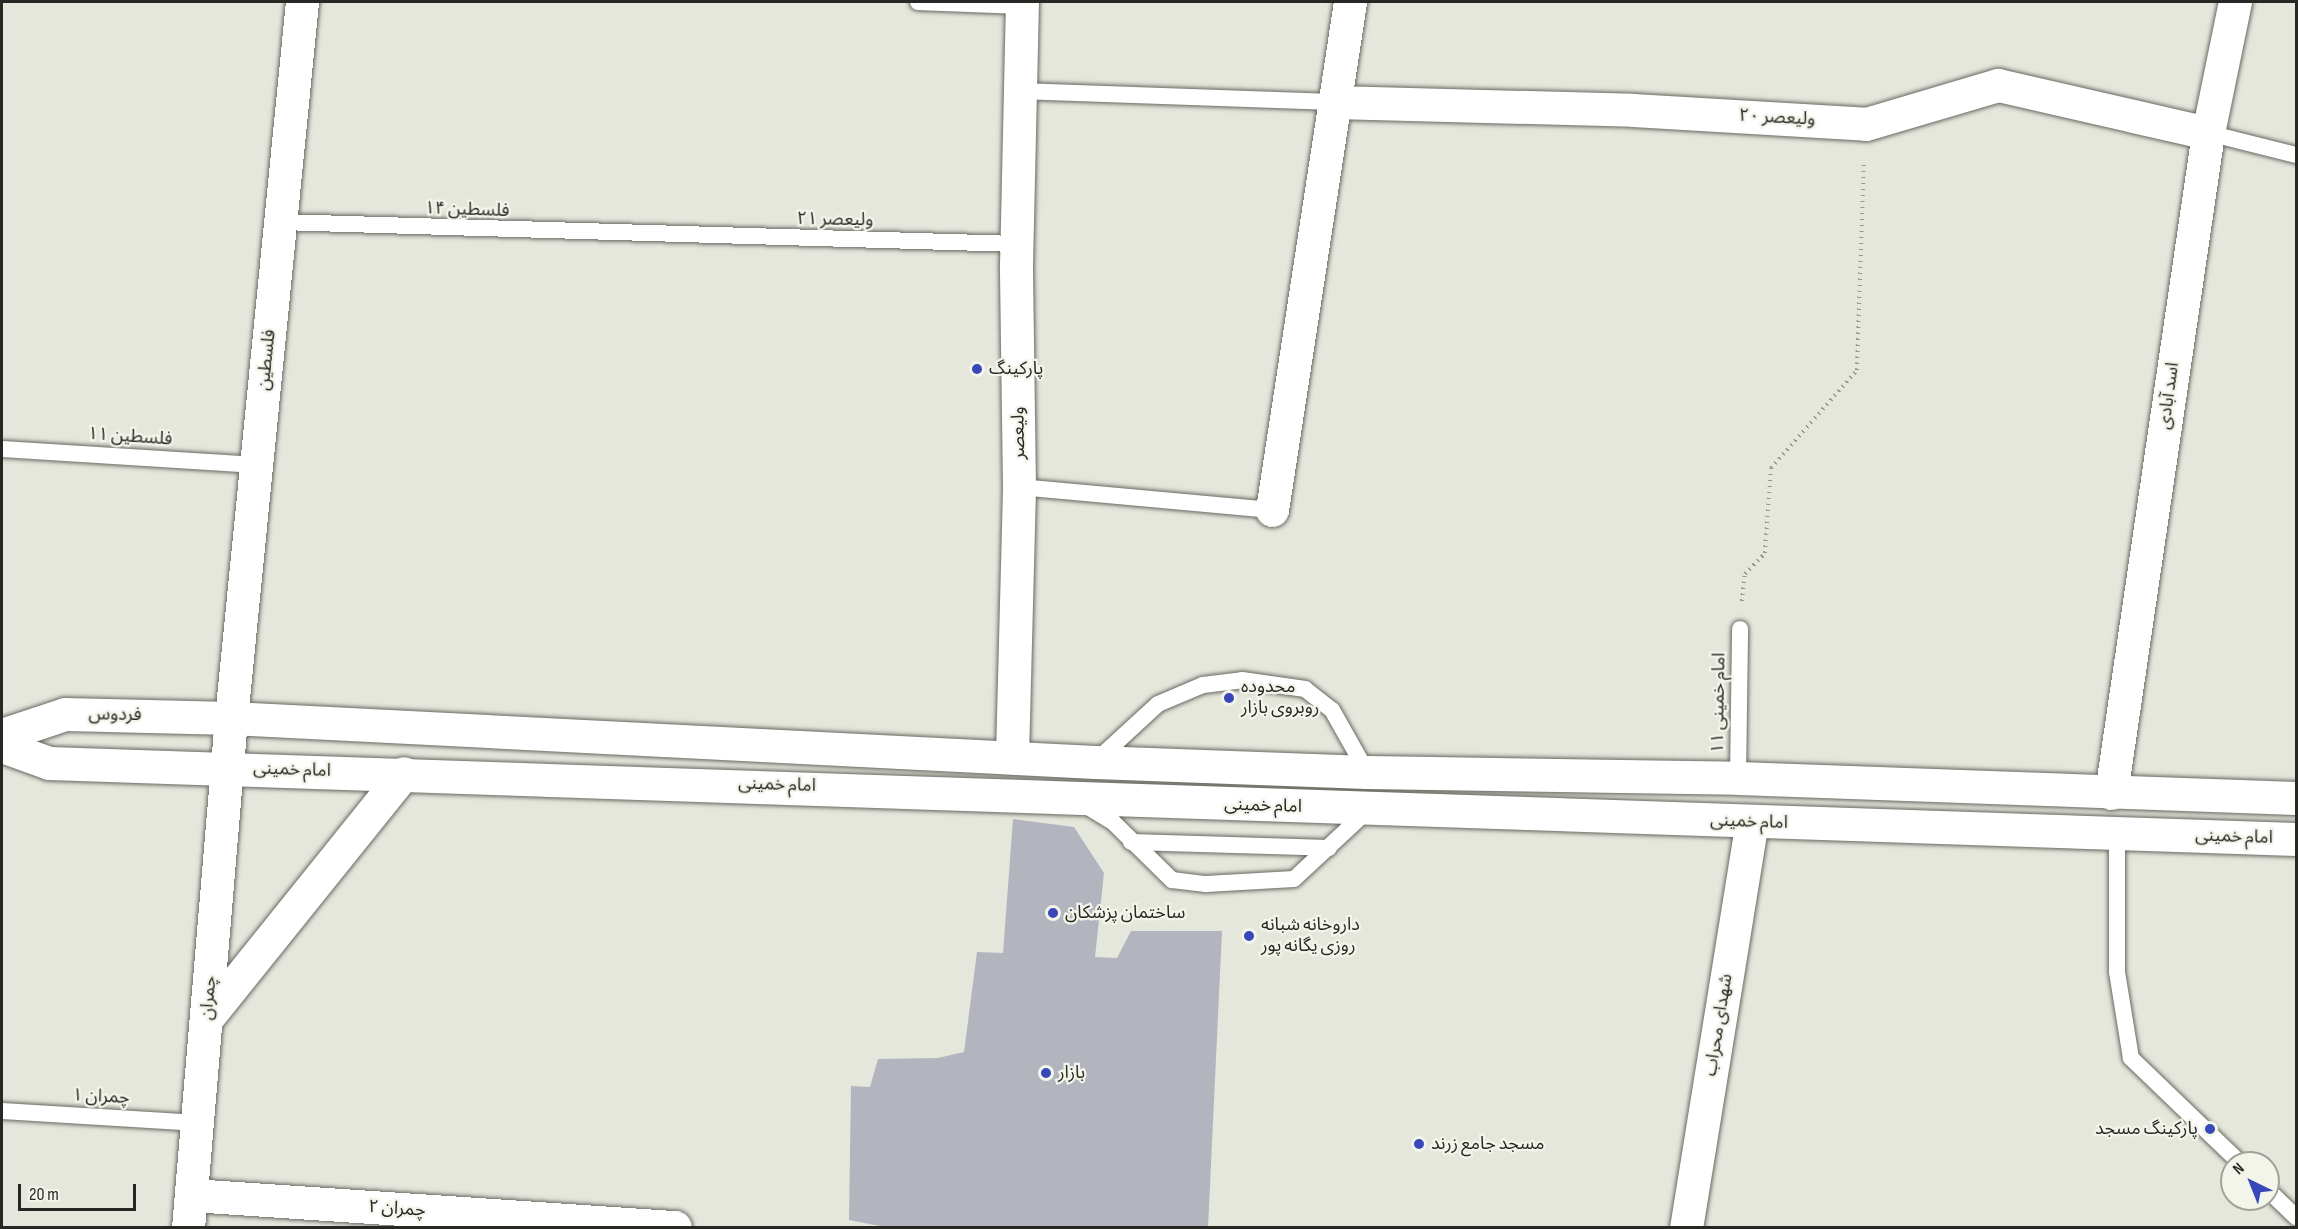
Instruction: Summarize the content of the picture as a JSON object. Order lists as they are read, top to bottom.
{
  "streets": {
    "main road": [
      "ولیعصر ۲۰",
      "فلسطین",
      "اسد آبادی",
      "ولیعصر",
      "فردوس",
      "امام خمینی",
      "چمران",
      "شهدای محراب",
      "چمران ۲"
    ],
    "lane": [
      "فلسطین ۱۴",
      "ولیعصر ۲۱",
      "فلسطین ۱۱",
      "امام خمینی ۱۱",
      "چمران ۱"
    ]
  },
  "crossings": [
    ["ولیعصر ۲۰", "اسد آبادی"],
    ["فلسطین ۱۴", "ولیعصر ۲۱"],
    ["فلسطین ۱۴", "فلسطین"],
    ["ولیعصر ۲۱", "ولیعصر"],
    ["فلسطین", "فلسطین ۱۱"],
    ["فلسطین", "فردوس"],
    ["فلسطین", "امام خمینی"],
    ["فلسطین", "چمران"],
    ["اسد آبادی", "امام خمینی"],
    ["ولیعصر", "امام خمینی"],
    ["امام خمینی ۱۱", "امام خمینی"],
    ["فردوس", "امام خمینی"],
    ["فردوس", "چمران"],
    ["امام خمینی", "چمران"],
    ["امام خمینی", "شهدای محراب"],
    ["چمران", "چمران ۱"],
    ["چمران", "چمران ۲"]
  ],
  "places": [
    "پارکینگ",
    "محدوده روبروی بازار",
    "ساختمان پزشکان",
    "داروخانه شبانه روزی یگانه پور",
    "بازار",
    "پارکینگ مسجد",
    "مسجد جامع زرند"
  ],
  "scale_bar": "20 m",
  "north": "top left"
}
